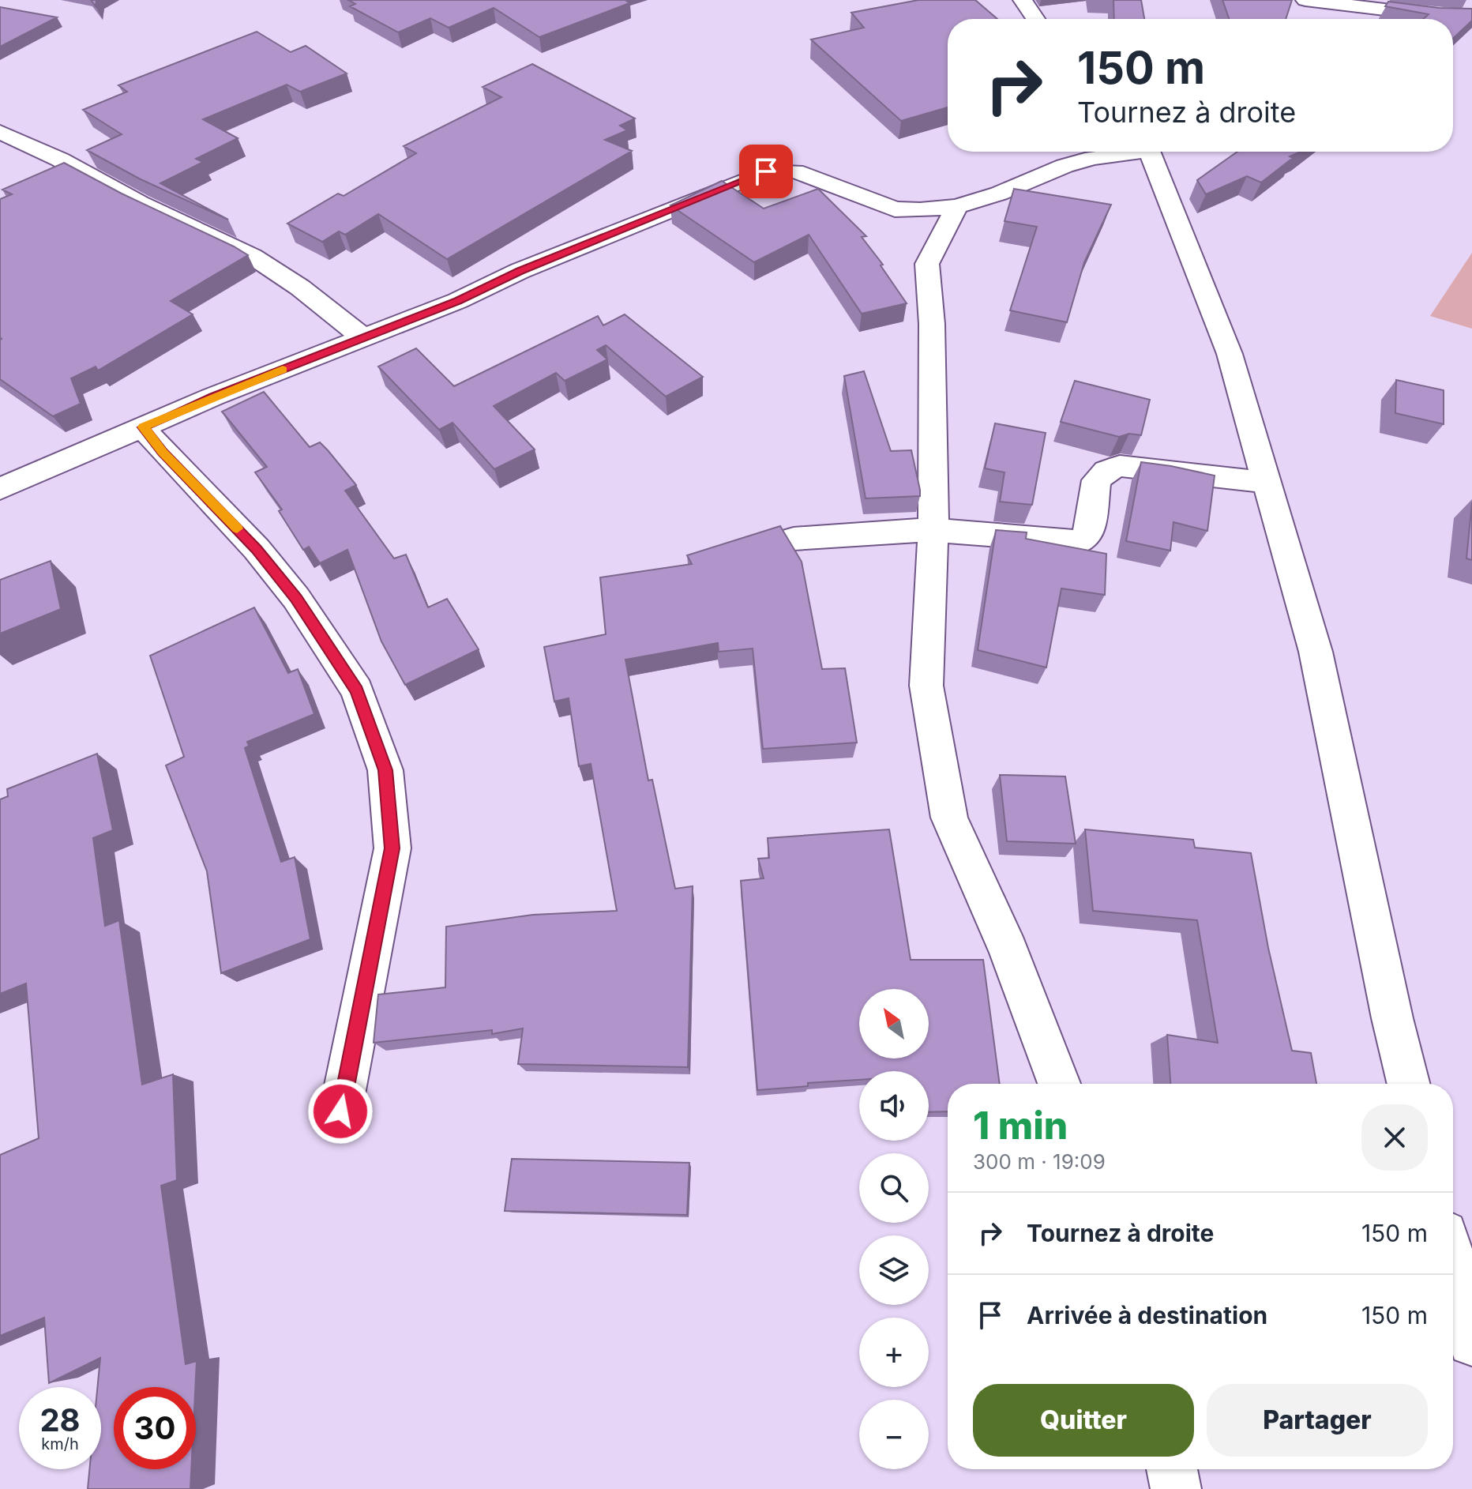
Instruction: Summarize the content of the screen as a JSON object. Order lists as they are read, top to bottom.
{
  "north": "top left",
  "page": {
    "turn": ["150 m", "Tournez à droite"],
    "map_buttons": ["+", "−"],
    "heading": ["1 min", "300 m · 19:09"],
    "list": [
      {
        "name": "Tournez à droite",
        "value": "150 m"
      },
      {
        "name": "Arrivée à destination",
        "value": "150 m"
      }
    ],
    "buttons": ["Quitter", "Partager"],
    "speed": "28 km/h",
    "limit": "30"
  }
}
